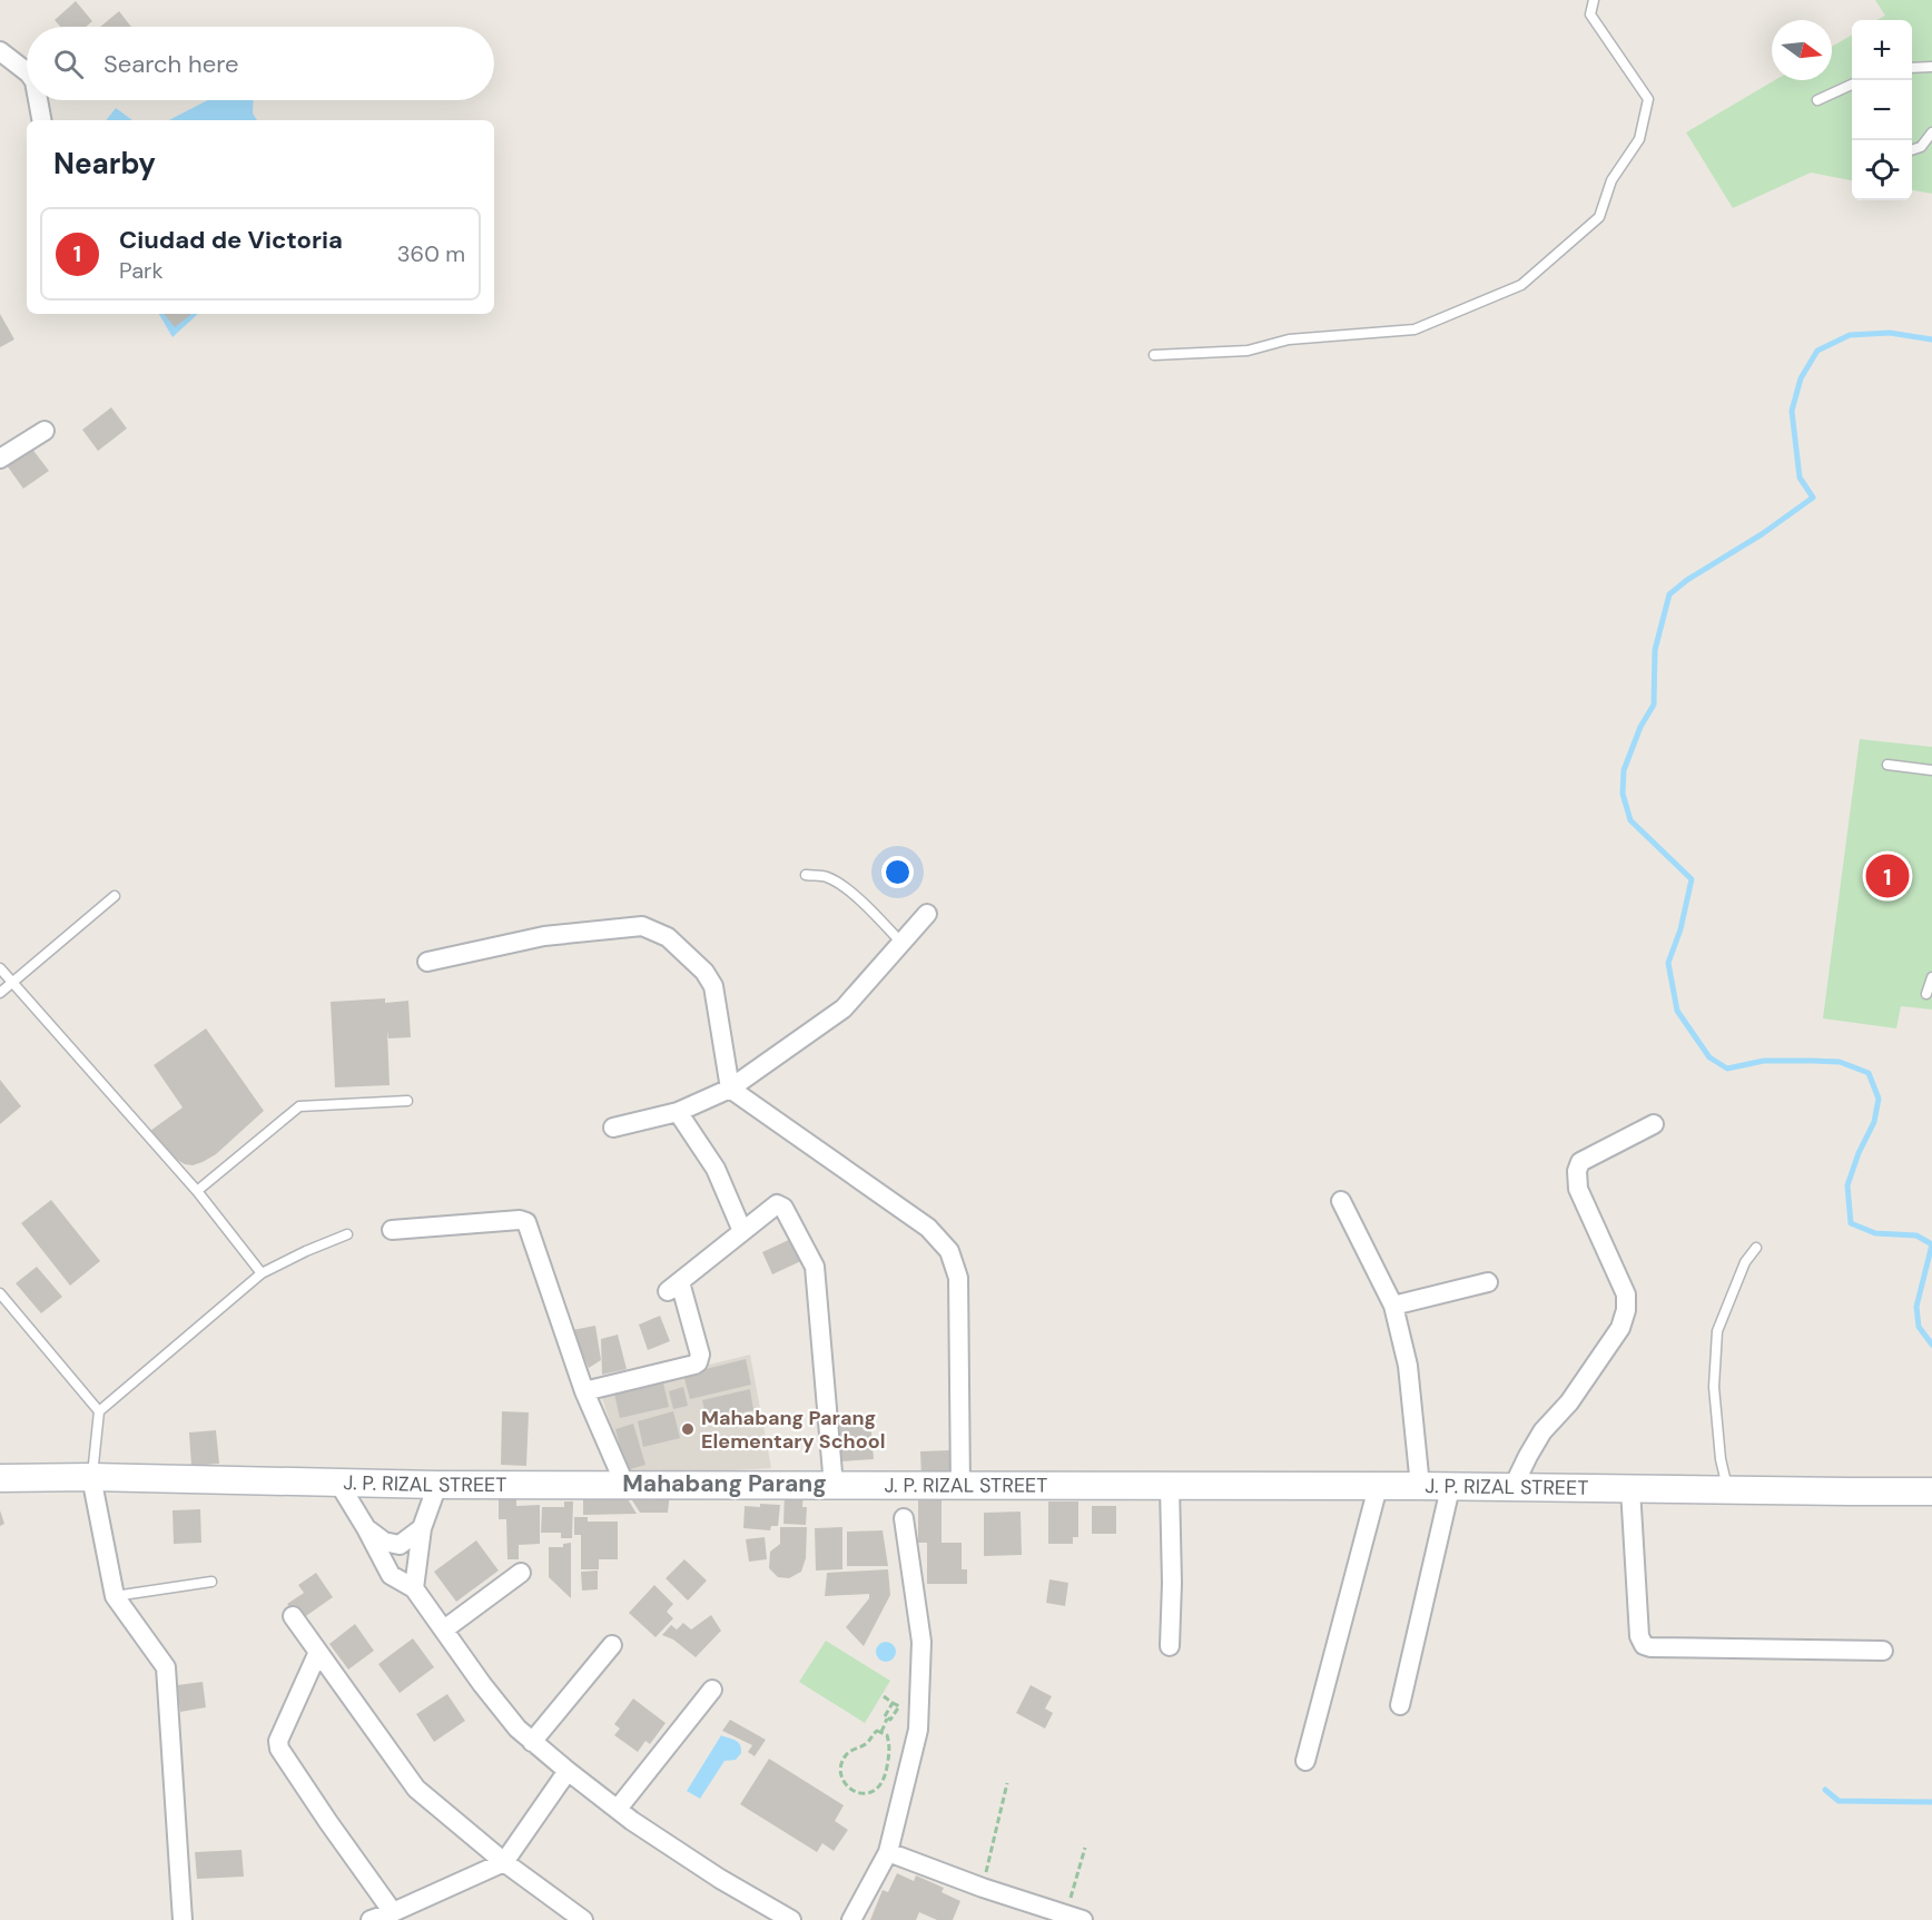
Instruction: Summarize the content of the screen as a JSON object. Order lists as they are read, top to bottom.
{
  "streets": {
    "main road": ["J. P. RIZAL STREET"]
  },
  "districts": ["Mahabang Parang"],
  "places": ["Mahabang Parang Elementary School"],
  "north": "right",
  "page": {
    "map_buttons": ["+", "−"],
    "search": "Search here",
    "heading": "Nearby",
    "list": [
      {
        "mark": "1",
        "name": "Ciudad de Victoria",
        "note": "Park",
        "value": "360 m"
      }
    ],
    "pins": "1"
  }
}
